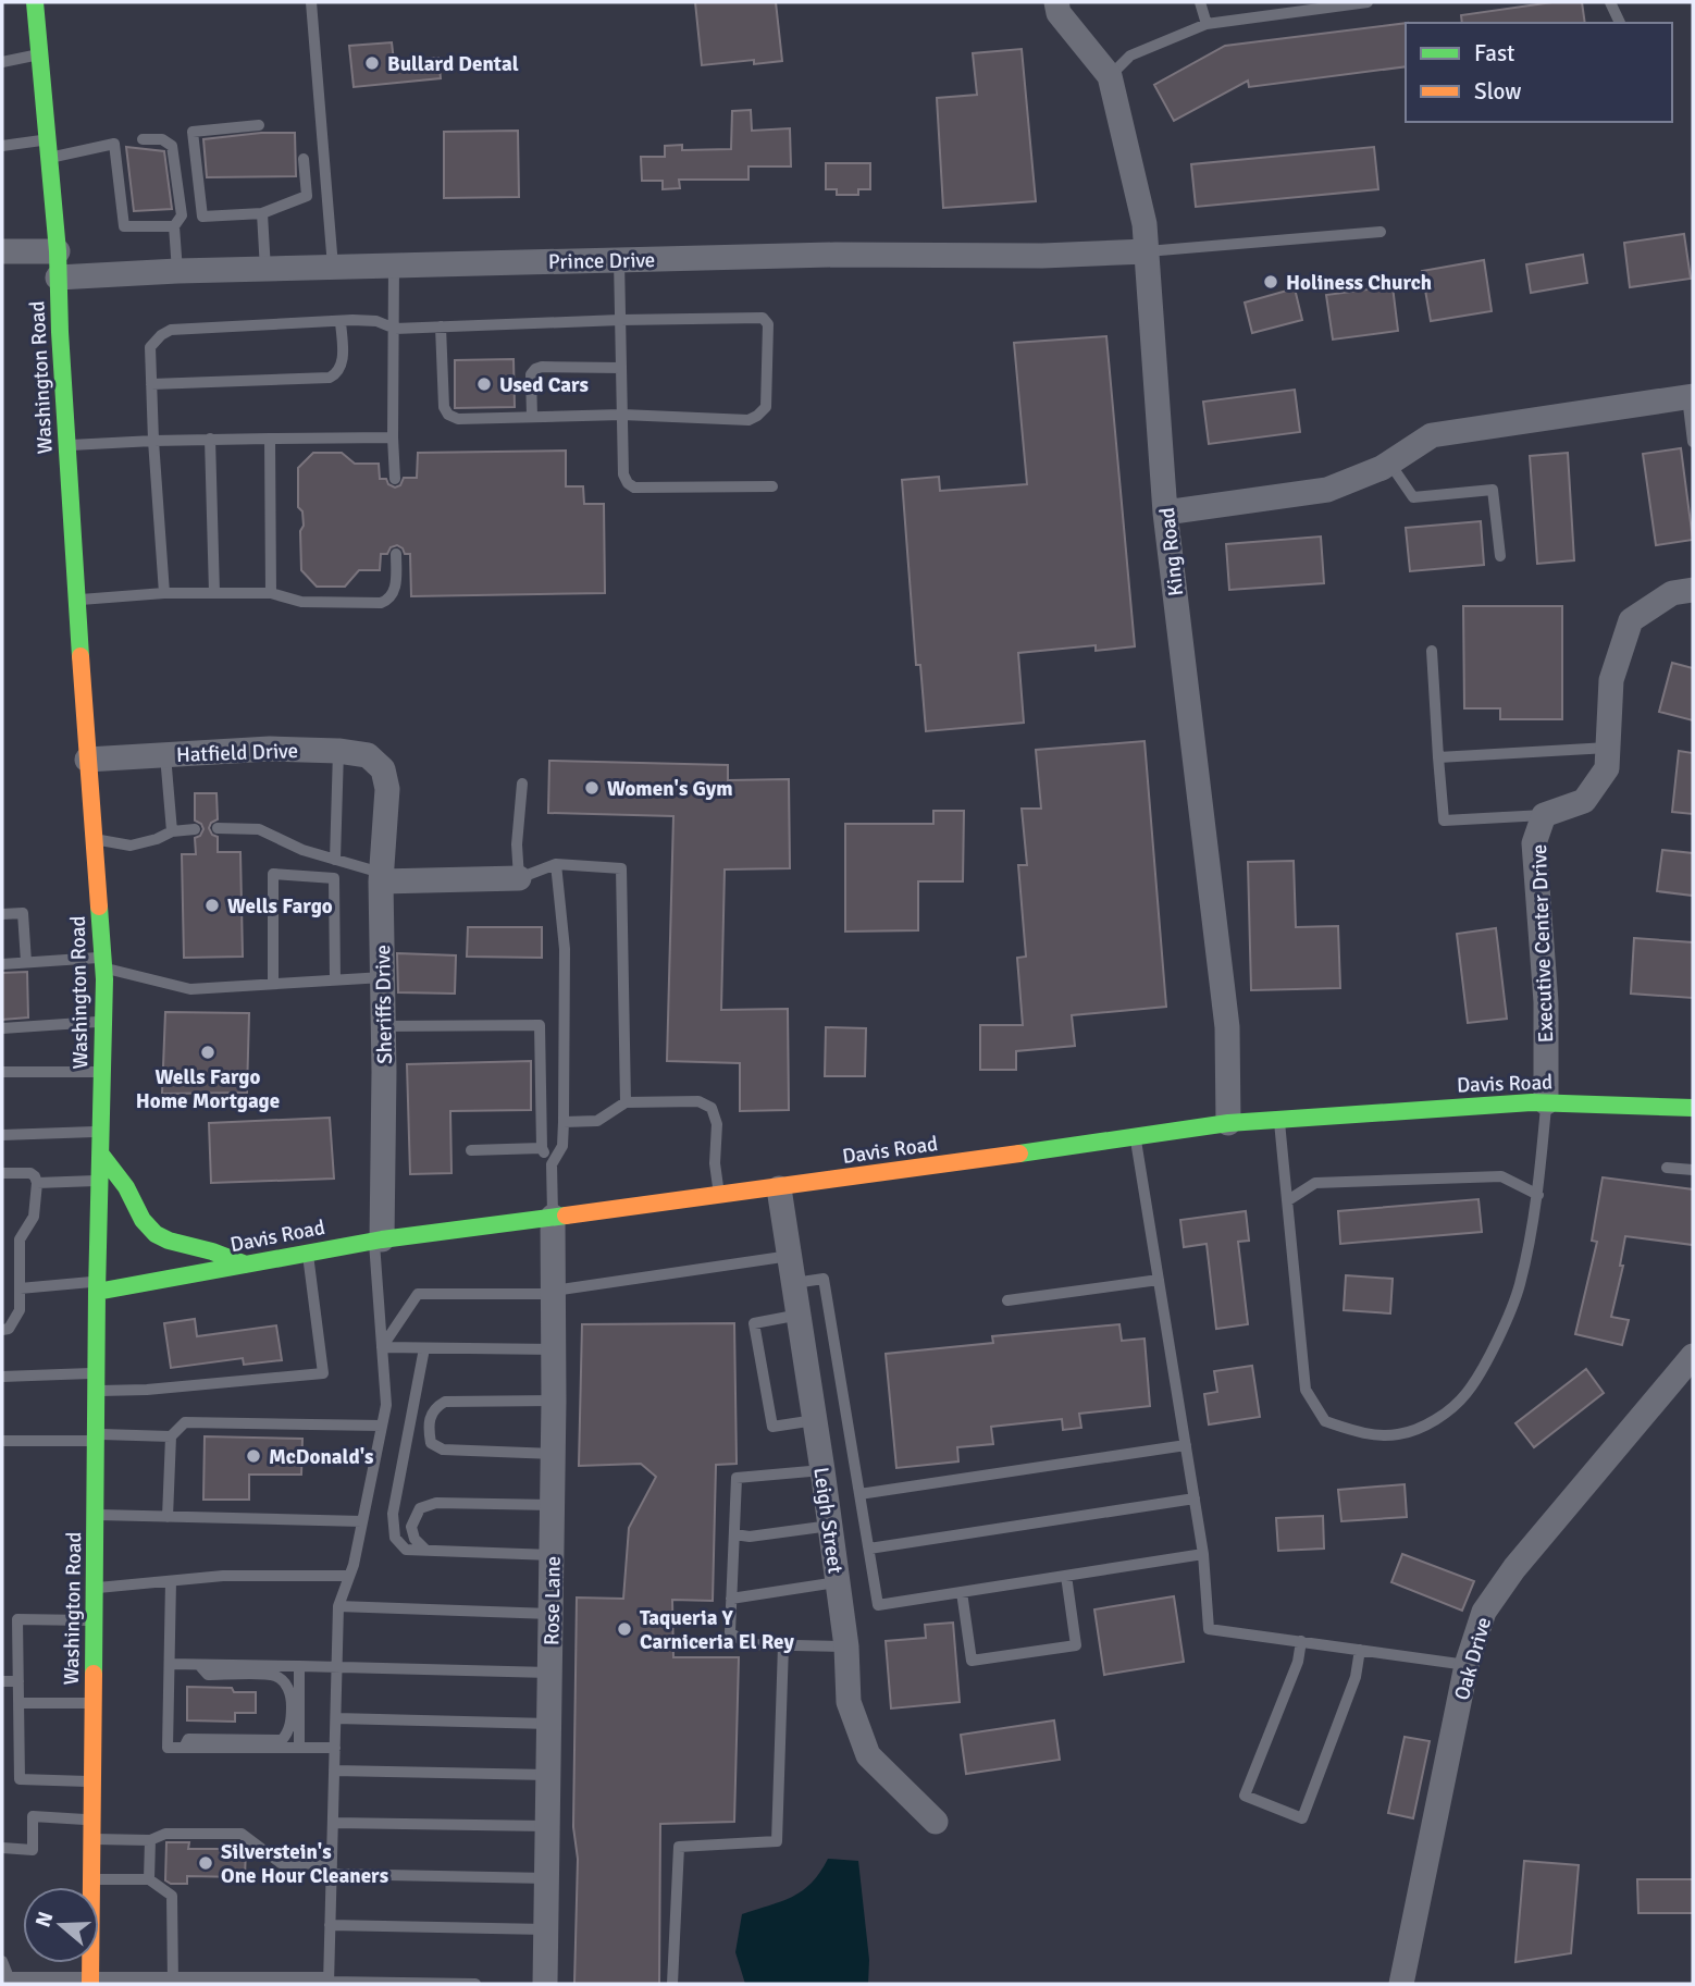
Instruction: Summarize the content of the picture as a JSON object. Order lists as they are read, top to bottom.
{
  "streets": {
    "main road": ["Washington Road", "Davis Road"],
    "street": [
      "Prince Drive",
      "King Road",
      "Hatfield Drive",
      "Executive Center Drive",
      "Sheriffs Drive",
      "Leigh Street",
      "Rose Lane",
      "Oak Drive"
    ]
  },
  "crossings": [
    ["Prince Drive", "Washington Road"],
    ["Prince Drive", "King Road"],
    ["Washington Road", "Hatfield Drive"],
    ["Washington Road", "Davis Road"],
    ["King Road", "Davis Road"],
    ["Hatfield Drive", "Sheriffs Drive"],
    ["Executive Center Drive", "Davis Road"],
    ["Sheriffs Drive", "Davis Road"],
    ["Davis Road", "Leigh Street"],
    ["Davis Road", "Rose Lane"]
  ],
  "places": [
    "Bullard Dental",
    "Holiness Church",
    "Used Cars",
    "Women's Gym",
    "Wells Fargo",
    "Wells Fargo Home Mortgage",
    "McDonald's",
    "Taqueria Y Carniceria El Rey",
    "Silverstein's One Hour Cleaners"
  ],
  "legend": ["Fast", "Slow"],
  "north": "left"
}
